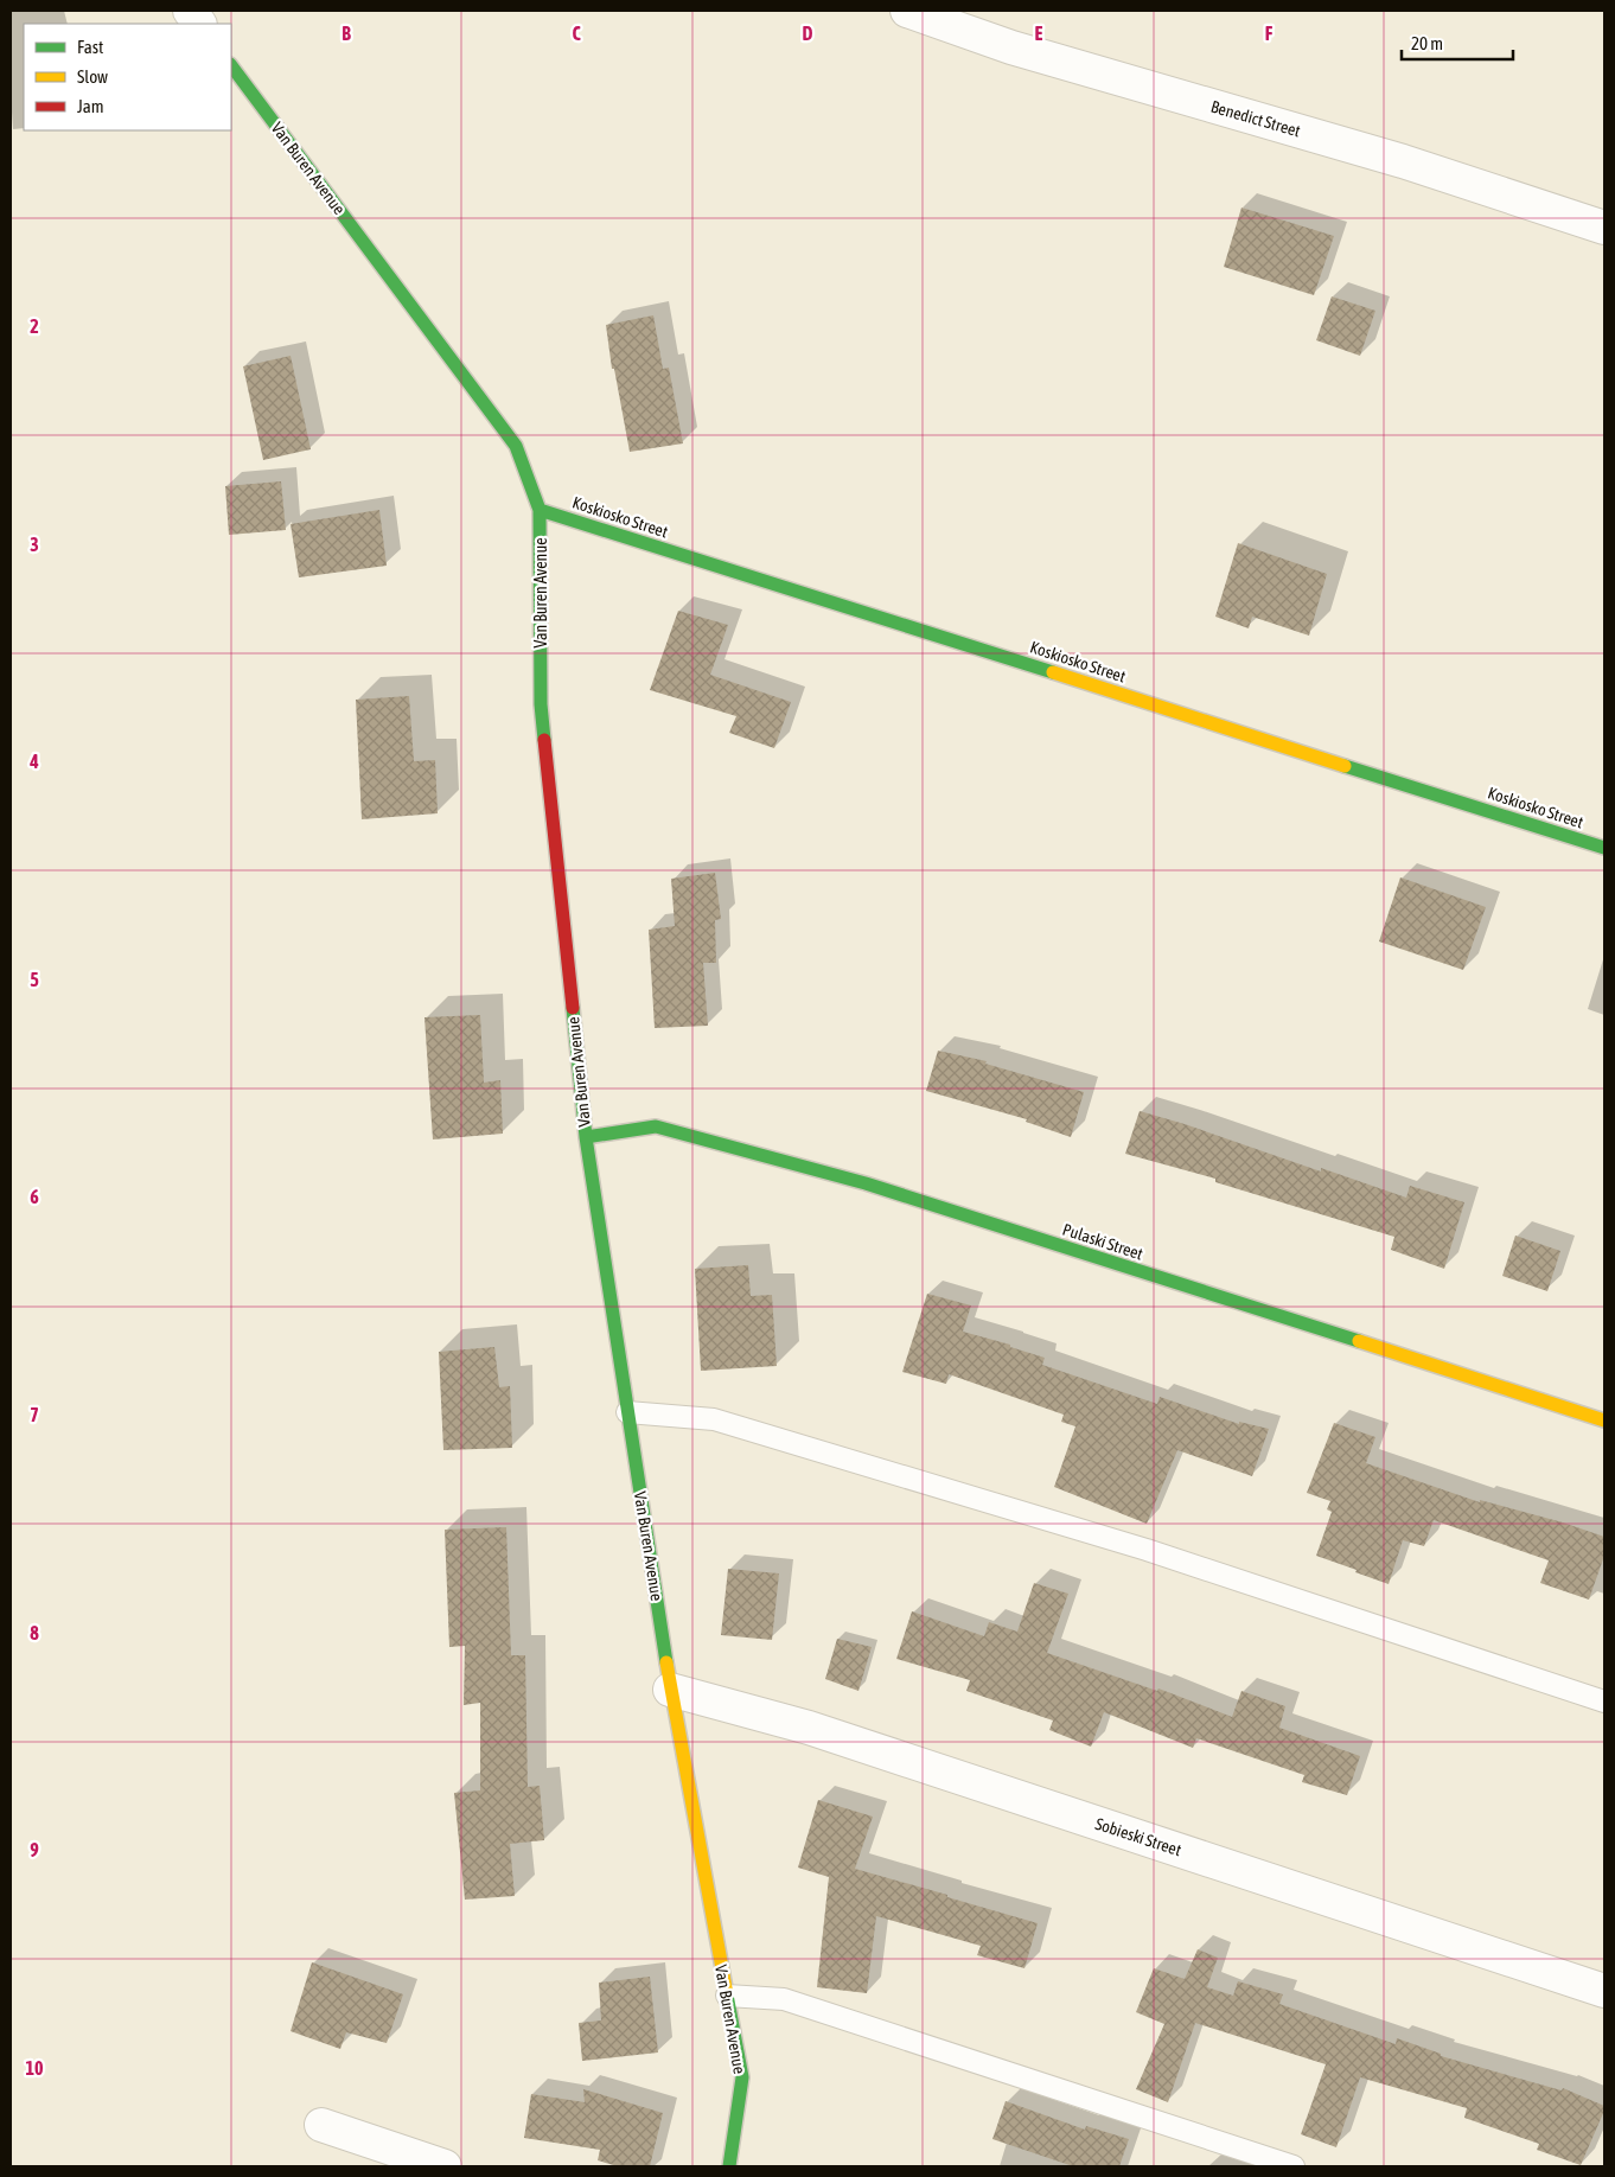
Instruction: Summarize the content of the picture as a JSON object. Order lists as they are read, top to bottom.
{
  "streets": {
    "street": [
      "Benedict Street",
      "Van Buren Avenue",
      "Koskiosko Street",
      "Pulaski Street",
      "Sobieski Street"
    ]
  },
  "crossings": [
    ["Van Buren Avenue", "Koskiosko Street"],
    ["Van Buren Avenue", "Pulaski Street"],
    ["Van Buren Avenue", "Sobieski Street"]
  ],
  "legend": ["Fast", "Slow", "Jam"],
  "scale_bar": "20 m",
  "grid": {
    "columns": [
      "B",
      "C",
      "D",
      "E",
      "F"
    ],
    "rows": [
      "2",
      "3",
      "4",
      "5",
      "6",
      "7",
      "8",
      "9",
      "10"
    ]
  }
}
